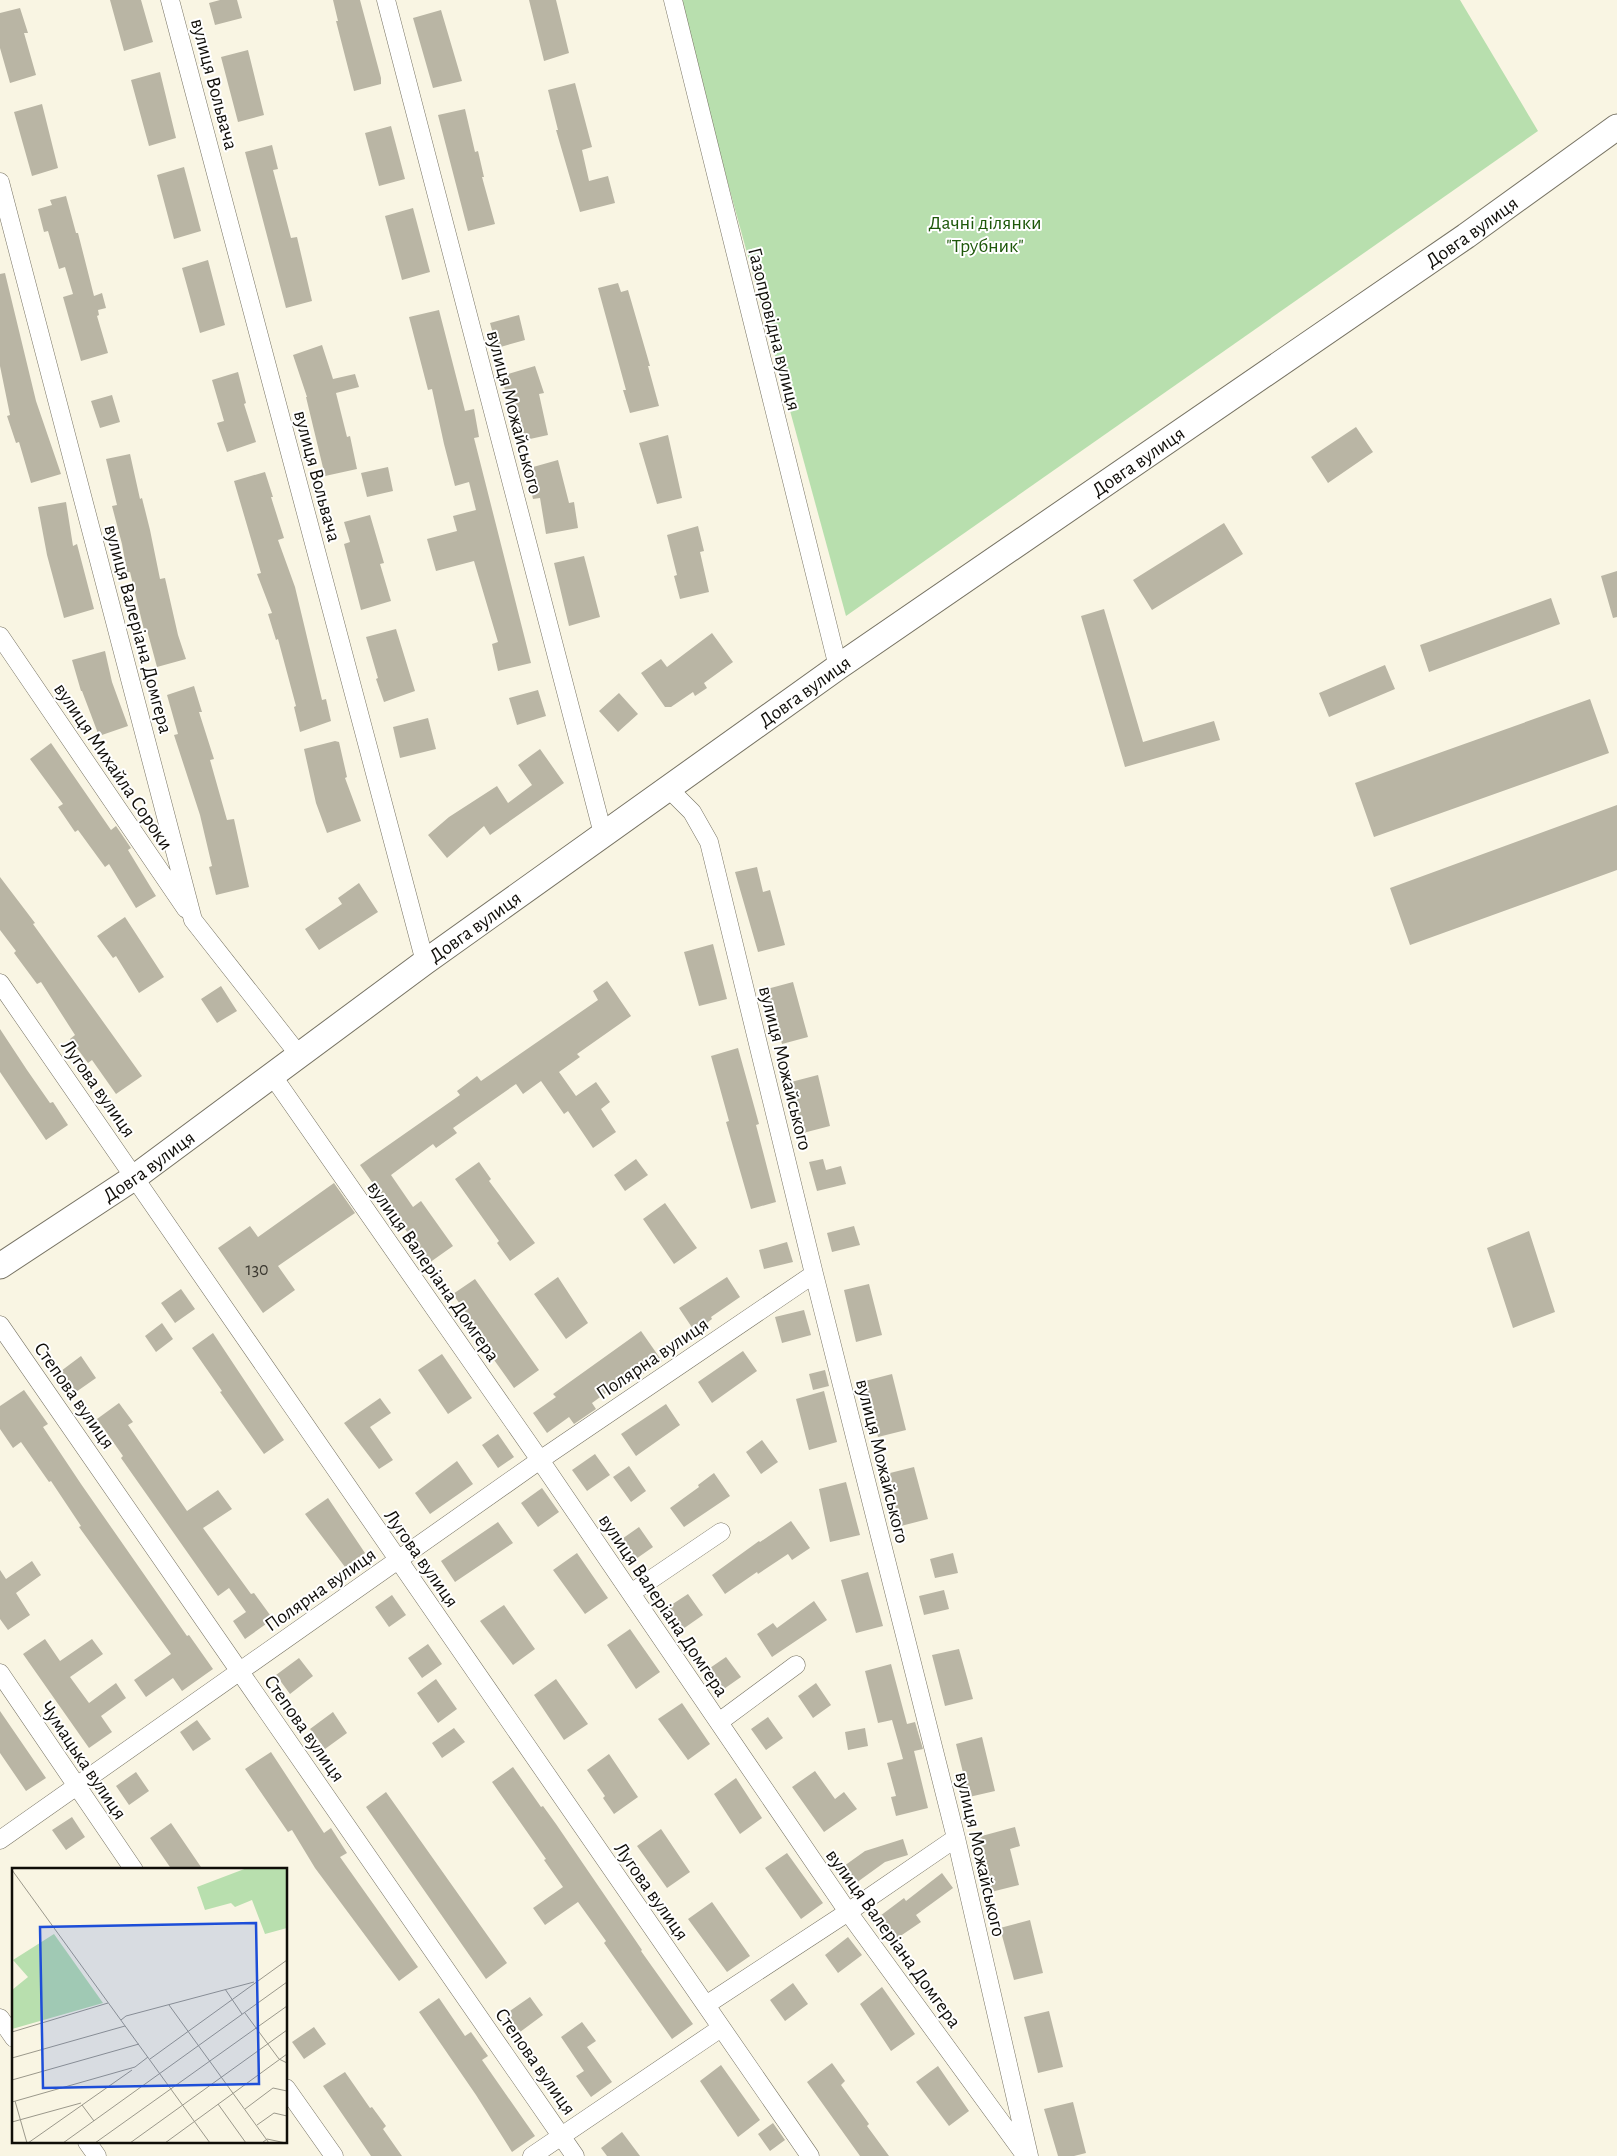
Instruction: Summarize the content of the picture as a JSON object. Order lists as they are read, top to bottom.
{
  "streets": {
    "street": [
      "вулиця Вольвача",
      "Довга вулиця",
      "Газопровідна вулиця",
      "вулиця Можайського",
      "вулиця Валеріана Домгера",
      "вулиця Михайла Сороки",
      "Лугова вулиця",
      "Полярна вулиця",
      "Степова вулиця",
      "Чумацька вулиця"
    ]
  },
  "crossings": [
    ["вулиця Вольвача", "Довга вулиця"],
    ["Довга вулиця", "Газопровідна вулиця"],
    ["Довга вулиця", "вулиця Можайського"],
    ["Довга вулиця", "вулиця Валеріана Домгера"],
    ["Довга вулиця", "Лугова вулиця"],
    ["вулиця Можайського", "вулиця Валеріана Домгера"],
    ["вулиця Можайського", "Полярна вулиця"],
    ["вулиця Валеріана Домгера", "вулиця Михайла Сороки"],
    ["вулиця Валеріана Домгера", "Полярна вулиця"],
    ["Лугова вулиця", "Полярна вулиця"],
    ["Полярна вулиця", "Степова вулиця"],
    ["Полярна вулиця", "Чумацька вулиця"]
  ],
  "parks": ["Дачні ділянки \"Трубник\""],
  "house_numbers": ["130"]
}
